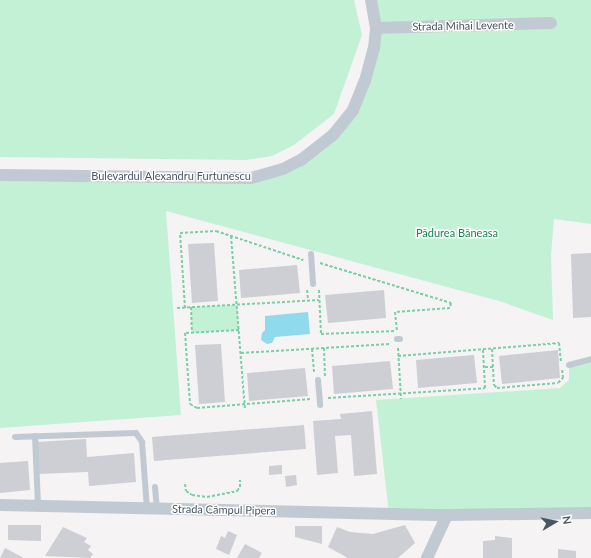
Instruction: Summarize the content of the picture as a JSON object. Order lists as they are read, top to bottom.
{
  "streets": {
    "street": ["Strada Mihai Levente", "Bulevardul Alexandru Furtunescu", "Strada Câmpul Pipera"]
  },
  "crossings": [
    ["Strada Mihai Levente", "Bulevardul Alexandru Furtunescu"]
  ],
  "parks": ["Pădurea Băneasa"],
  "north": "right"
}
